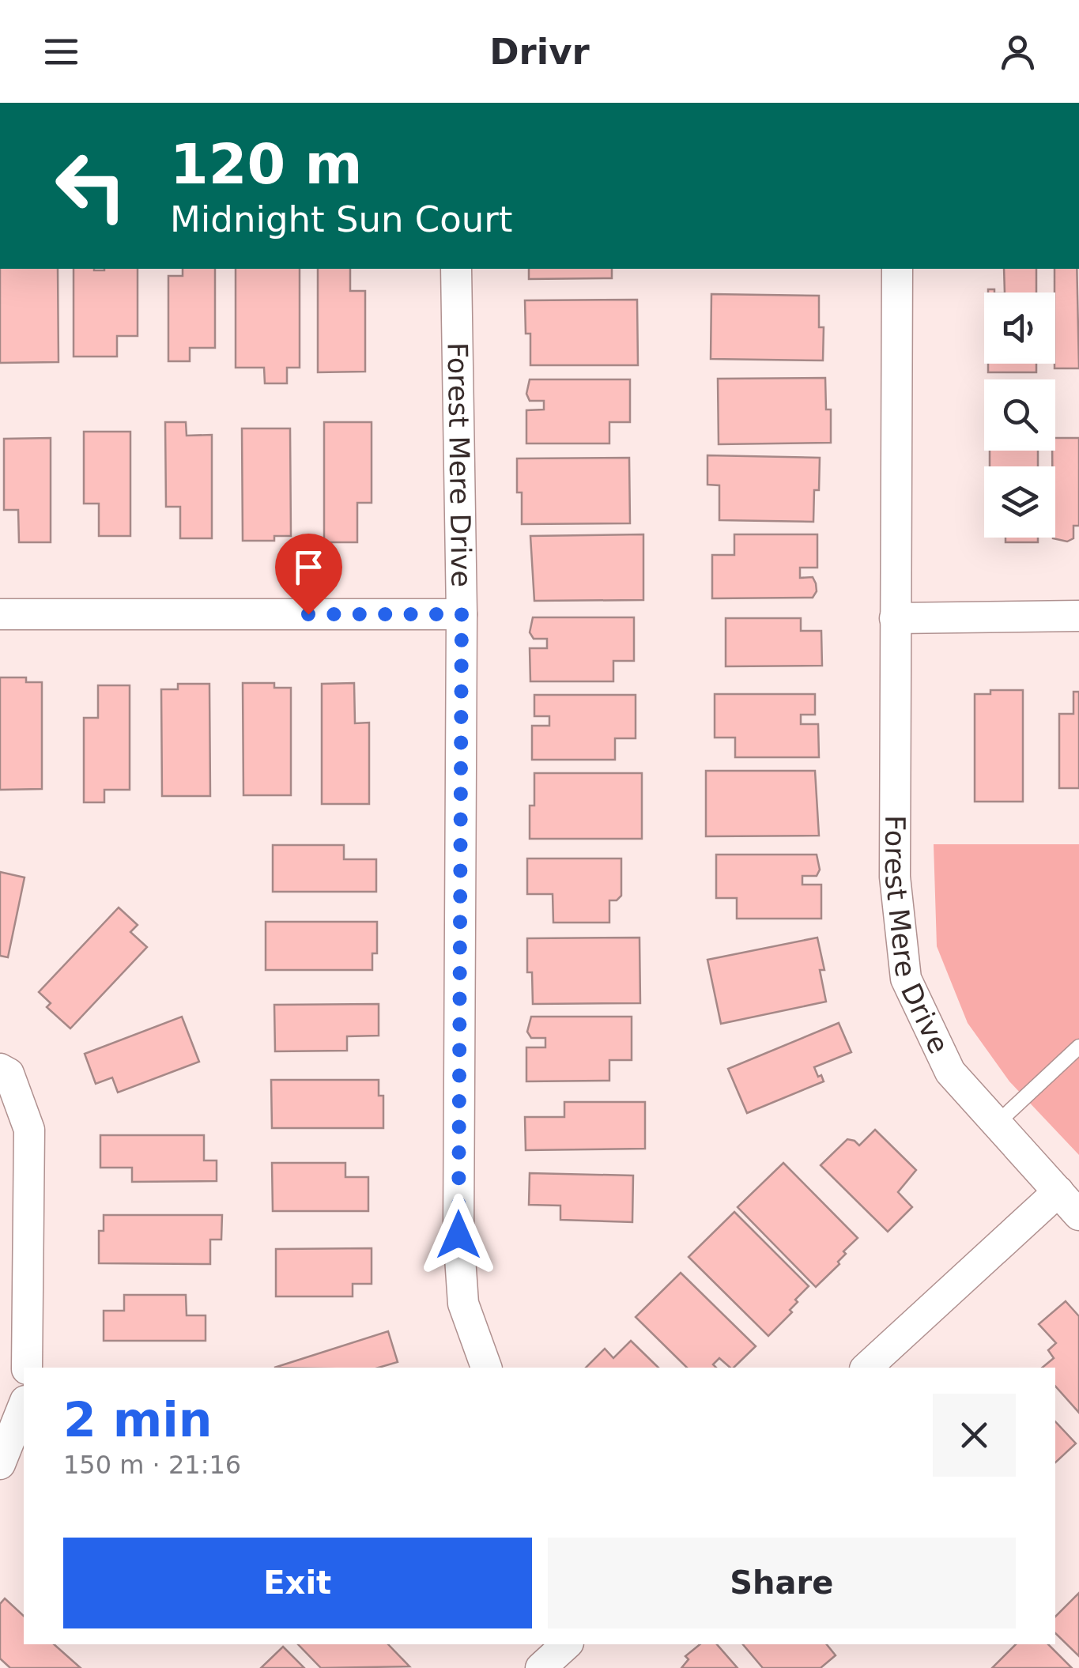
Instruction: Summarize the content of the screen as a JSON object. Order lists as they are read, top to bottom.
{
  "streets": {
    "street": ["Forest Mere Drive"]
  },
  "page": {
    "header": "Drivr",
    "turn": ["120 m", "Midnight Sun Court"],
    "heading": ["2 min", "150 m · 21:16"],
    "buttons": ["Exit", "Share"]
  }
}
